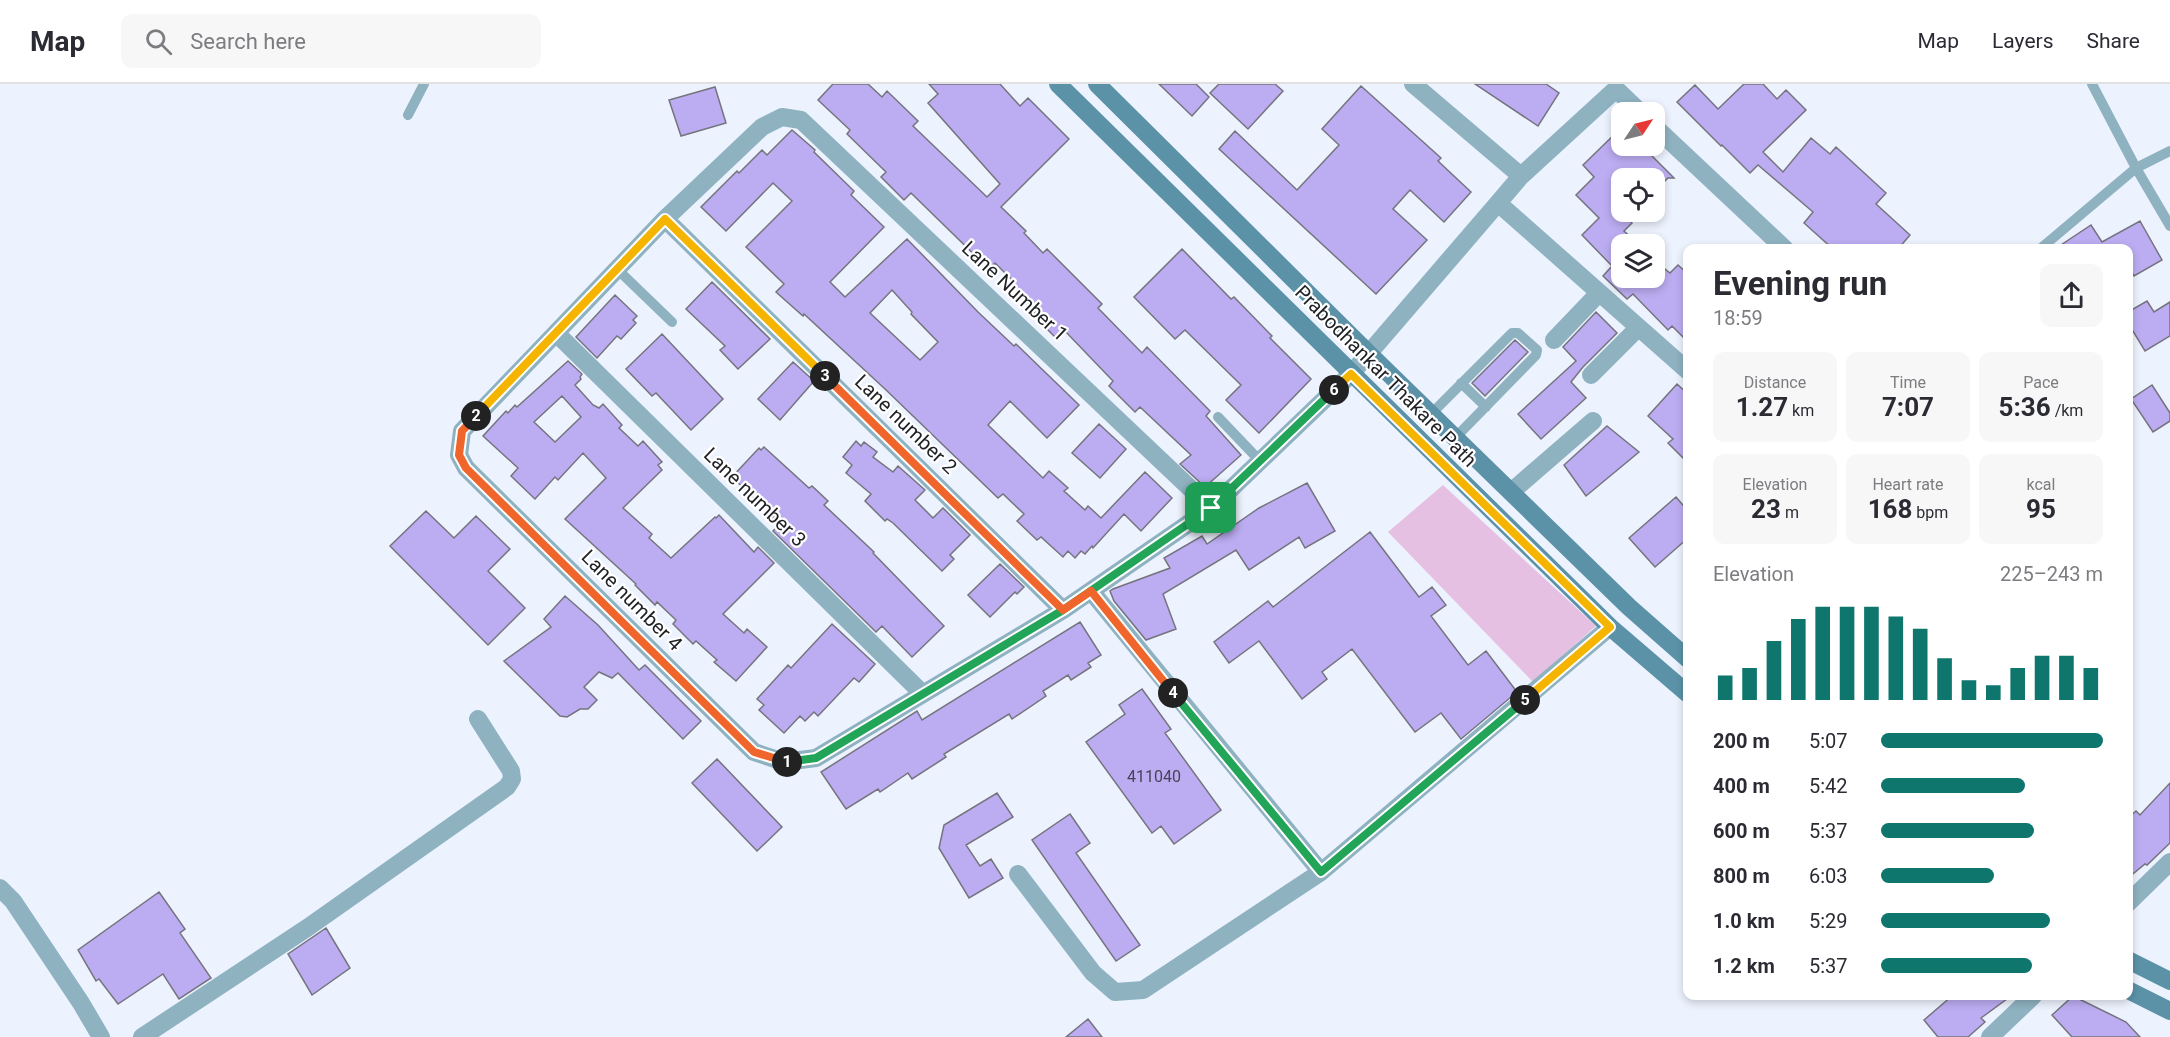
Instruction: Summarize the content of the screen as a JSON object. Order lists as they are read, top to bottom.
{
  "streets": {
    "main road": ["Prabodhankar Thakare Path"],
    "street": [
      "Lane Number 1",
      "Lane number 2",
      "Lane number 3",
      "Lane number 4"
    ]
  },
  "crossings": [
    ["Lane Number 1", "Lane number 2"],
    ["Lane number 3", "Lane number 4"]
  ],
  "house_numbers": ["411040"],
  "north": "top right",
  "page": {
    "header": "Map",
    "search": "Search here",
    "nav": ["Map", "Layers", "Share"],
    "heading": ["Evening run", "18:59"],
    "stats": [
      ["Distance", "1.27 km"],
      ["Time", "7:07"],
      ["Pace", "5:36 /km"],
      ["Elevation", "23 m"],
      ["Heart rate", "168 bpm"],
      ["kcal", "95"]
    ],
    "pins": [
      "3",
      "6",
      "2",
      "4",
      "5",
      "1"
    ],
    "chart": ["Elevation", "225–243 m"],
    "list": [
      {
        "name": "200 m",
        "note": "5:07"
      },
      {
        "name": "400 m",
        "note": "5:42"
      },
      {
        "name": "600 m",
        "note": "5:37"
      },
      {
        "name": "800 m",
        "note": "6:03"
      },
      {
        "name": "1.0 km",
        "note": "5:29"
      },
      {
        "name": "1.2 km",
        "note": "5:37"
      }
    ]
  }
}
